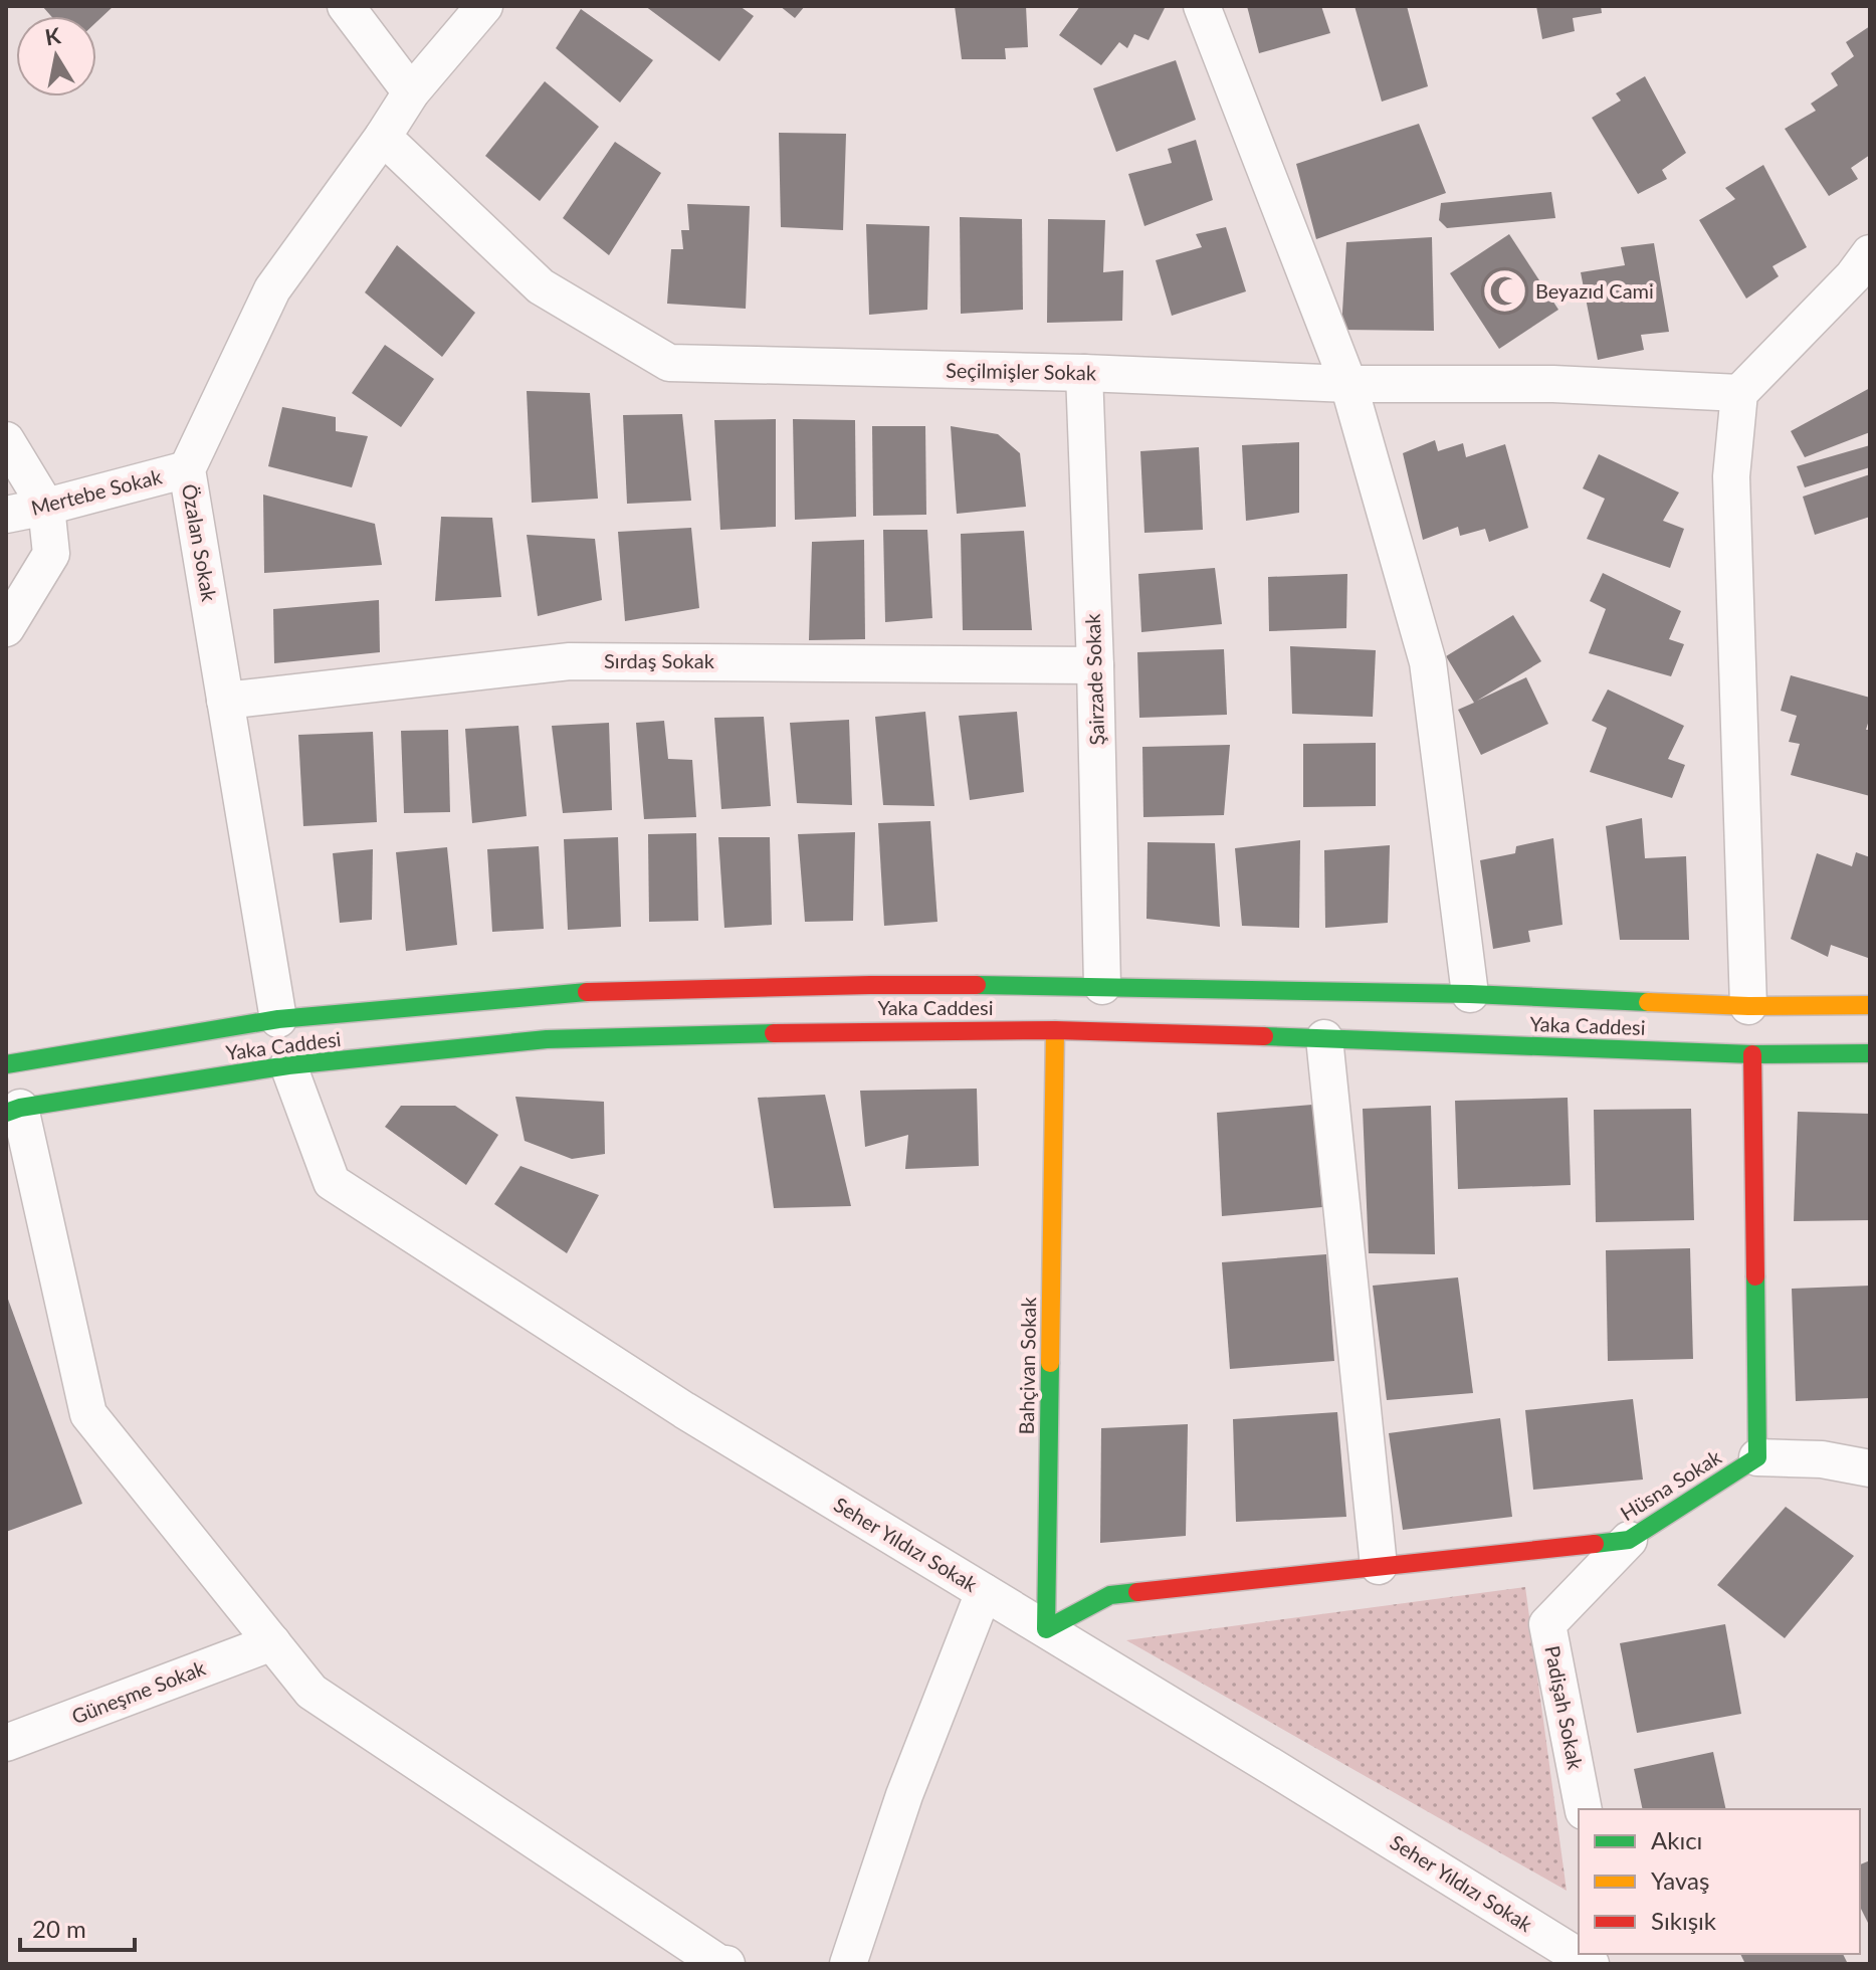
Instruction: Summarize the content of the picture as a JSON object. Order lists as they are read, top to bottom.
{
  "streets": {
    "street": [
      "Seçilmişler Sokak",
      "Mertebe Sokak",
      "Özalan Sokak",
      "Sırdaş Sokak",
      "Şairzade Sokak",
      "Yaka Caddesi",
      "Bahçivan Sokak",
      "Hüsna Sokak",
      "Seher Yıldızı Sokak",
      "Güneşme Sokak",
      "Padişah Sokak"
    ]
  },
  "crossings": [
    ["Seçilmişler Sokak", "Özalan Sokak"],
    ["Seçilmişler Sokak", "Şairzade Sokak"],
    ["Mertebe Sokak", "Özalan Sokak"],
    ["Özalan Sokak", "Sırdaş Sokak"],
    ["Özalan Sokak", "Yaka Caddesi"],
    ["Sırdaş Sokak", "Şairzade Sokak"],
    ["Şairzade Sokak", "Yaka Caddesi"],
    ["Yaka Caddesi", "Bahçivan Sokak"],
    ["Yaka Caddesi", "Seher Yıldızı Sokak"],
    ["Bahçivan Sokak", "Hüsna Sokak"],
    ["Bahçivan Sokak", "Seher Yıldızı Sokak"],
    ["Hüsna Sokak", "Seher Yıldızı Sokak"],
    ["Hüsna Sokak", "Padişah Sokak"]
  ],
  "places": {
    "mosque": ["Beyazıd Cami"]
  },
  "legend": ["Akıcı", "Yavaş", "Sıkışık"],
  "scale_bar": "20 m",
  "north": "top"
}
